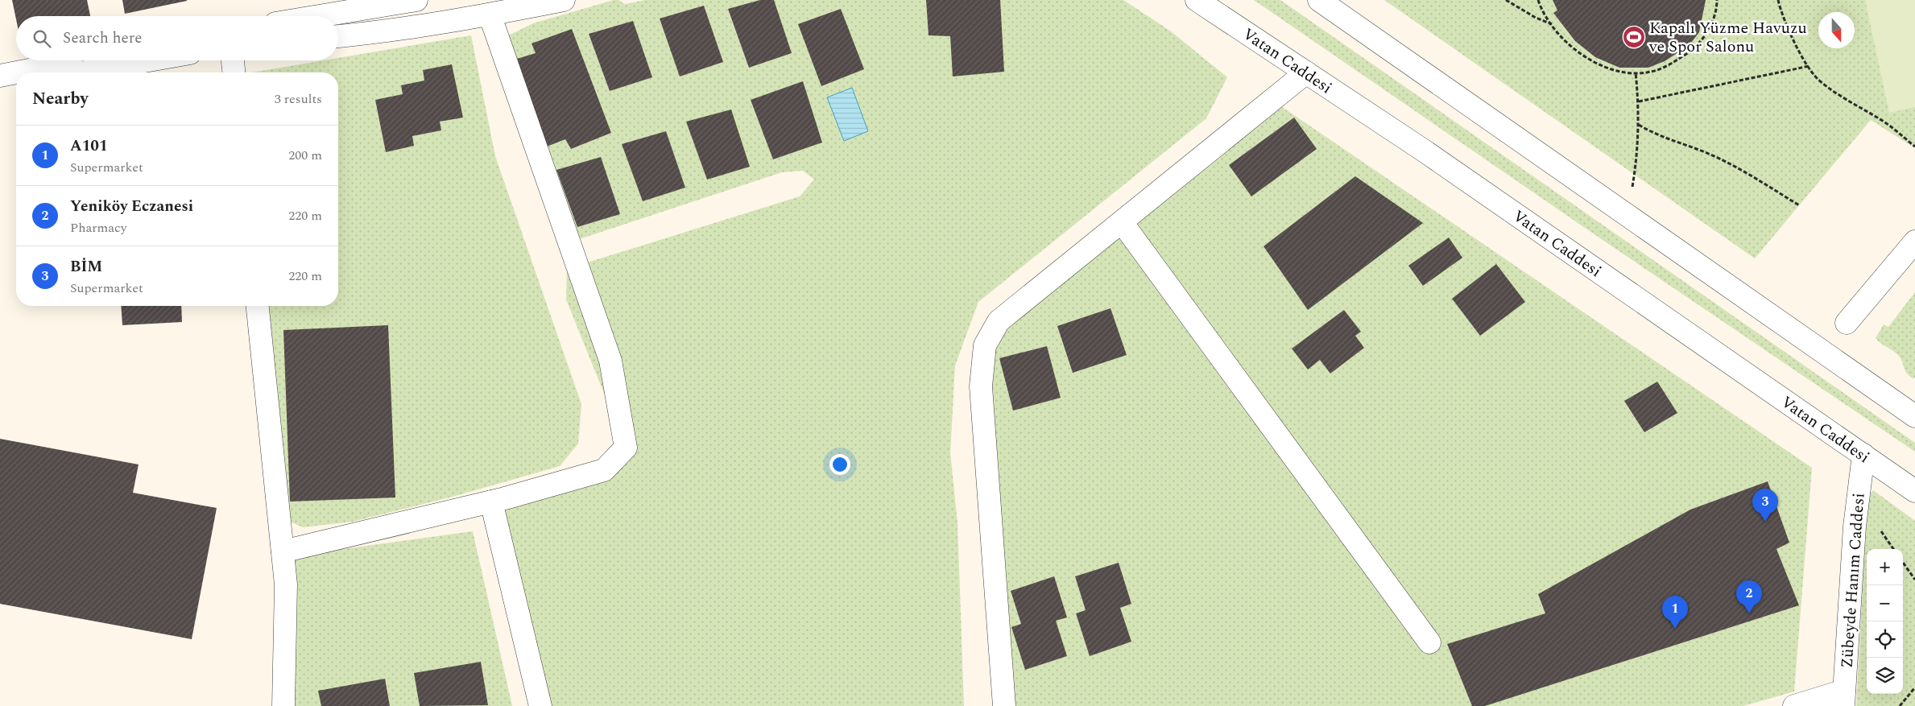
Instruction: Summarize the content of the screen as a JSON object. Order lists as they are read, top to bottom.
{
  "streets": {
    "street": ["Vatan Caddesi", "Zübeyde Hanım Caddesi"]
  },
  "crossings": [
    ["Vatan Caddesi", "Zübeyde Hanım Caddesi"]
  ],
  "places": {
    "sports": ["Kapalı Yüzme Havuzu ve Spor Salonu"]
  },
  "north": "bottom",
  "page": {
    "search": "Search here",
    "heading": ["Nearby", "3 results"],
    "list": [
      {
        "mark": "1",
        "name": "A101",
        "note": "Supermarket",
        "value": "200 m"
      },
      {
        "mark": "2",
        "name": "Yeniköy Eczanesi",
        "note": "Pharmacy",
        "value": "220 m"
      },
      {
        "mark": "3",
        "name": "BİM",
        "note": "Supermarket",
        "value": "220 m"
      }
    ],
    "pins": ["3", "2", "1"],
    "map_buttons": ["+", "−"]
  }
}
